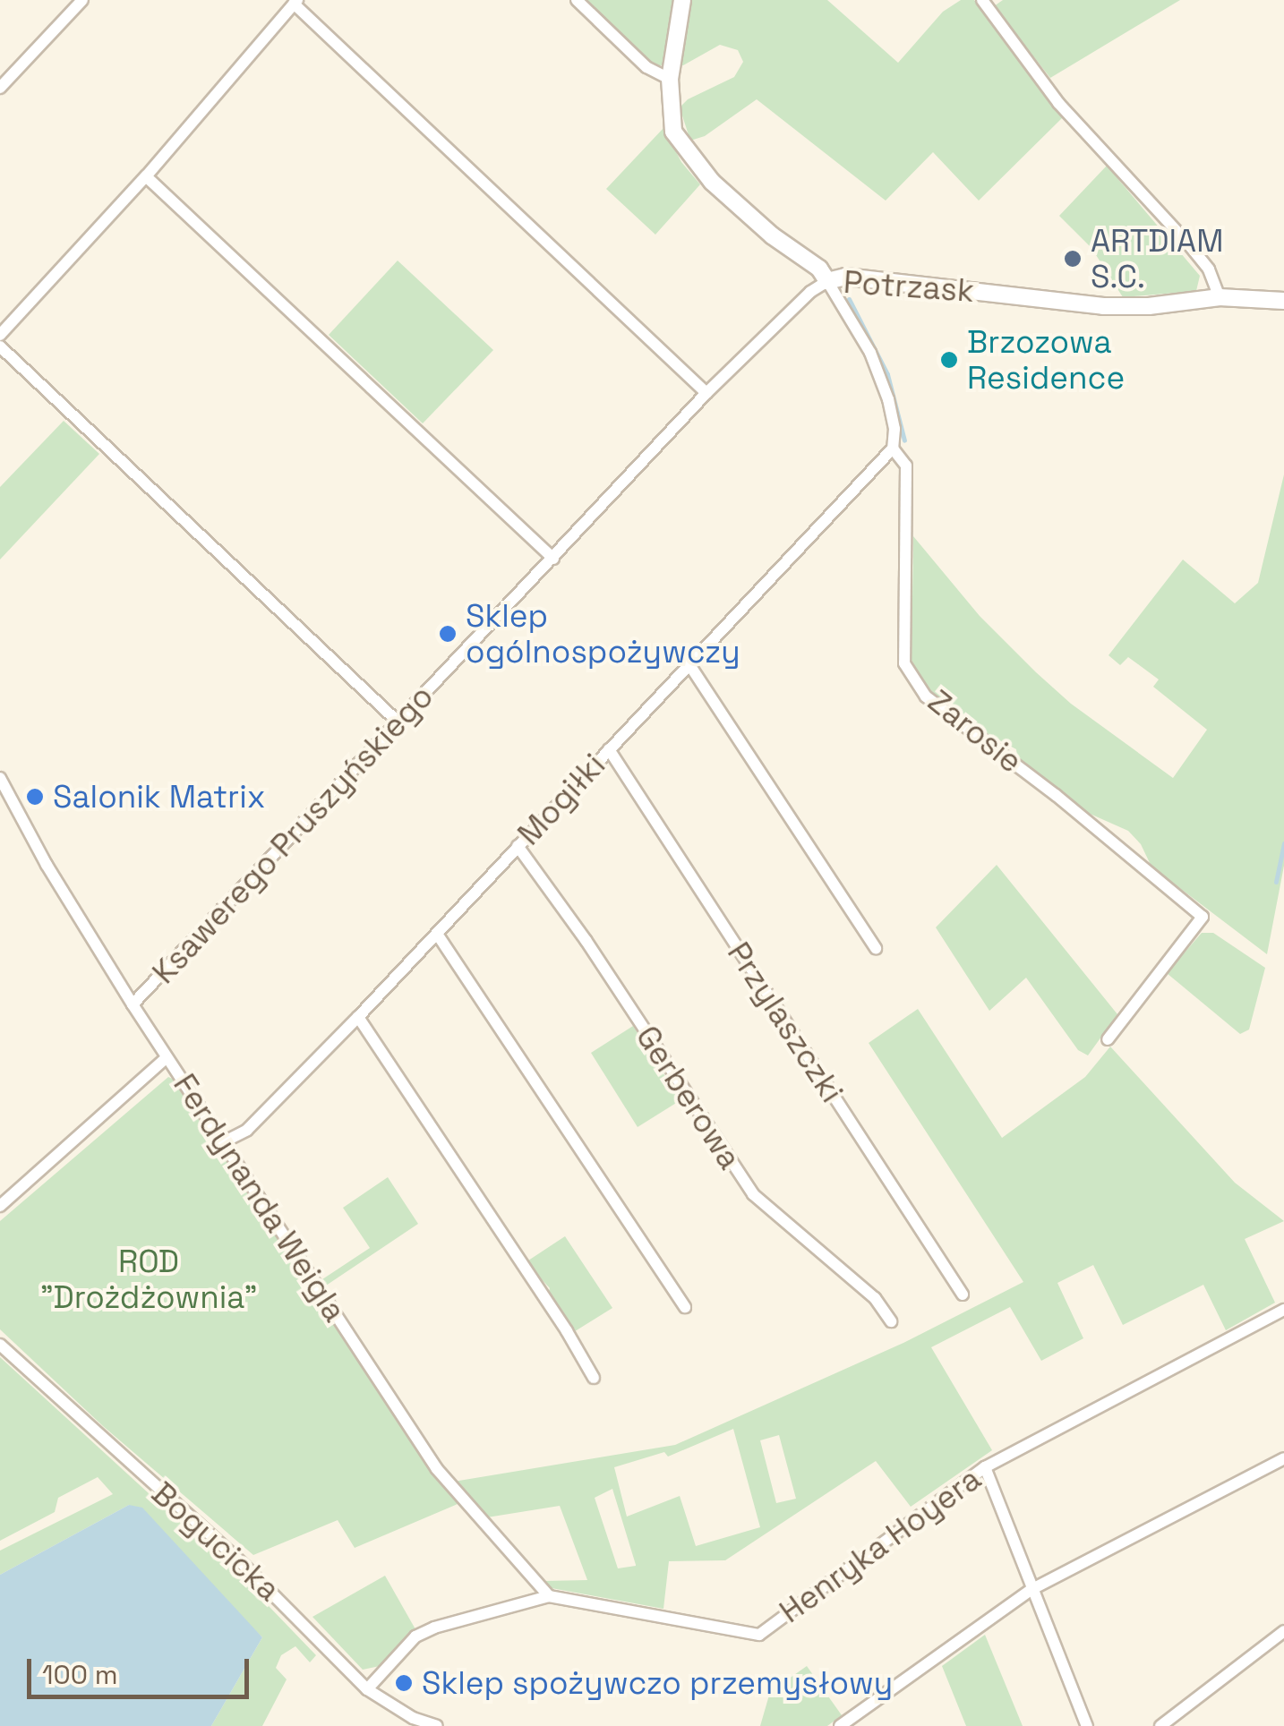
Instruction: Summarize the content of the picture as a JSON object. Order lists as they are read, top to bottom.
{
  "streets": {
    "street": [
      "Potrzask",
      "Zarosie",
      "Mogiłki",
      "Ksawerego Pruszyńskiego",
      "Przylaszczki",
      "Gerberowa",
      "Ferdynanda Weigla",
      "Bogucicka",
      "Henryka Hoyera"
    ]
  },
  "crossings": [
    ["Potrzask", "Zarosie"],
    ["Potrzask", "Ksawerego Pruszyńskiego"],
    ["Zarosie", "Mogiłki"],
    ["Zarosie", "Ksawerego Pruszyńskiego"],
    ["Mogiłki", "Przylaszczki"],
    ["Mogiłki", "Gerberowa"],
    ["Mogiłki", "Ferdynanda Weigla"],
    ["Ksawerego Pruszyńskiego", "Ferdynanda Weigla"],
    ["Ferdynanda Weigla", "Henryka Hoyera"],
    ["Bogucicka", "Henryka Hoyera"]
  ],
  "parks": ["ROD \"Drożdżownia\""],
  "places": [
    "ARTDIAM S.C.",
    "Brzozowa Residence",
    "Sklep ogólnospożywczy",
    "Salonik Matrix",
    "Sklep spożywczo przemysłowy"
  ],
  "scale_bar": "100 m"
}
